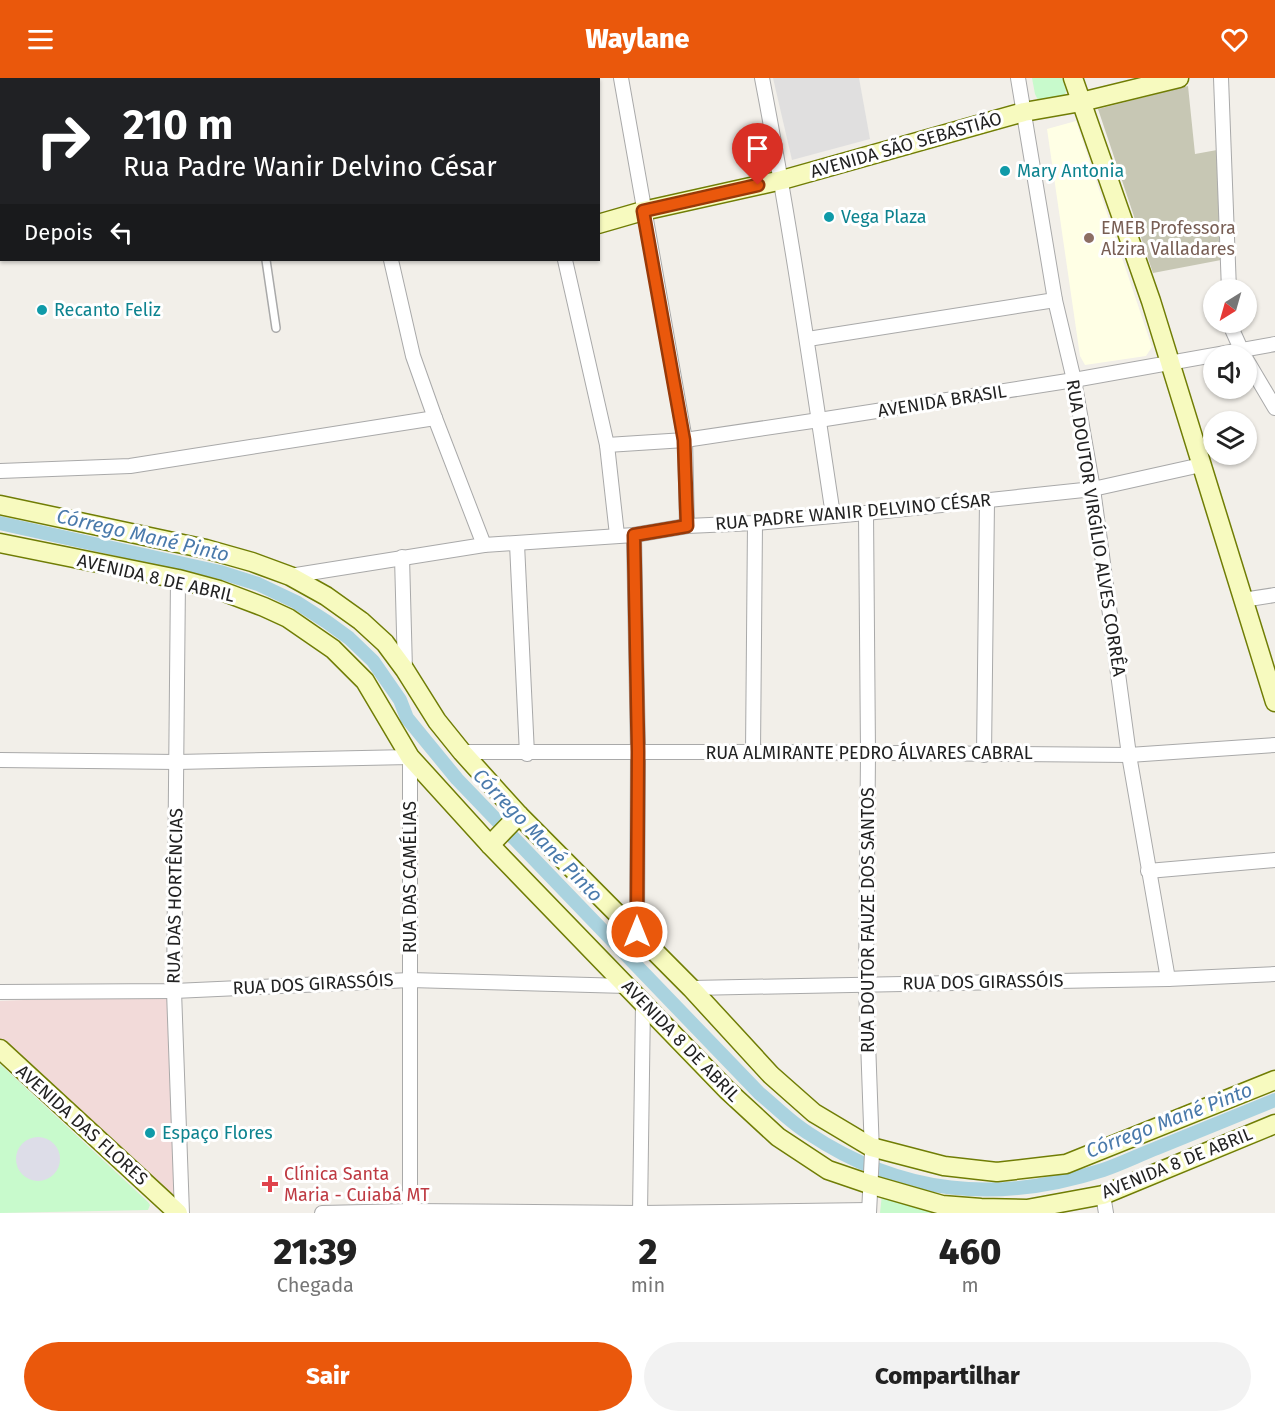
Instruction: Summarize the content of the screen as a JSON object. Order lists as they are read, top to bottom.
{
  "streets": {
    "main road": ["AVENIDA SÃO SEBASTIÃO", "AVENIDA 8 DE ABRIL", "AVENIDA DAS FLORES"],
    "street": [
      "AVENIDA BRASIL",
      "RUA PADRE WANIR DELVINO CÉSAR",
      "RUA DOUTOR VIRGÍLIO ALVES CORRÊA",
      "RUA ALMIRANTE PEDRO ÁLVARES CABRAL",
      "RUA DAS CAMÉLIAS",
      "RUA DAS HORTÊNCIAS",
      "RUA DOUTOR FAUZE DOS SANTOS",
      "RUA DOS GIRASSÓIS"
    ]
  },
  "crossings": [
    ["AVENIDA SÃO SEBASTIÃO", "RUA DOUTOR VIRGÍLIO ALVES CORRÊA"],
    ["AVENIDA BRASIL", "RUA DOUTOR VIRGÍLIO ALVES CORRÊA"],
    ["RUA PADRE WANIR DELVINO CÉSAR", "RUA DOUTOR VIRGÍLIO ALVES CORRÊA"],
    ["RUA PADRE WANIR DELVINO CÉSAR", "AVENIDA 8 DE ABRIL"],
    ["RUA PADRE WANIR DELVINO CÉSAR", "RUA DOUTOR FAUZE DOS SANTOS"],
    ["RUA DOUTOR VIRGÍLIO ALVES CORRÊA", "RUA ALMIRANTE PEDRO ÁLVARES CABRAL"],
    ["RUA DOUTOR VIRGÍLIO ALVES CORRÊA", "RUA DOS GIRASSÓIS"],
    ["AVENIDA 8 DE ABRIL", "RUA ALMIRANTE PEDRO ÁLVARES CABRAL"],
    ["AVENIDA 8 DE ABRIL", "RUA DAS CAMÉLIAS"],
    ["AVENIDA 8 DE ABRIL", "RUA DAS HORTÊNCIAS"],
    ["AVENIDA 8 DE ABRIL", "RUA DOUTOR FAUZE DOS SANTOS"],
    ["AVENIDA 8 DE ABRIL", "RUA DOS GIRASSÓIS"],
    ["RUA ALMIRANTE PEDRO ÁLVARES CABRAL", "RUA DOUTOR FAUZE DOS SANTOS"],
    ["RUA DAS CAMÉLIAS", "RUA DOS GIRASSÓIS"],
    ["RUA DAS HORTÊNCIAS", "RUA DOS GIRASSÓIS"],
    ["RUA DAS HORTÊNCIAS", "AVENIDA DAS FLORES"],
    ["RUA DOUTOR FAUZE DOS SANTOS", "RUA DOS GIRASSÓIS"]
  ],
  "water": ["Córrego Mané Pinto"],
  "places": {
    "other": [
      "Mary Antonia",
      "Vega Plaza",
      "EMEB Professora Alzira Valladares",
      "Recanto Feliz",
      "Espaço Flores"
    ],
    "health": ["Clínica Santa Maria - Cuiabá MT"]
  },
  "north": "bottom left",
  "page": {
    "header": "Waylane",
    "turn": ["210 m", "Rua Padre Wanir Delvino César"],
    "then": "Depois",
    "eta": [
      "21:39",
      "Chegada",
      "2",
      "min",
      "460",
      "m"
    ],
    "buttons": ["Sair", "Compartilhar"]
  }
}
